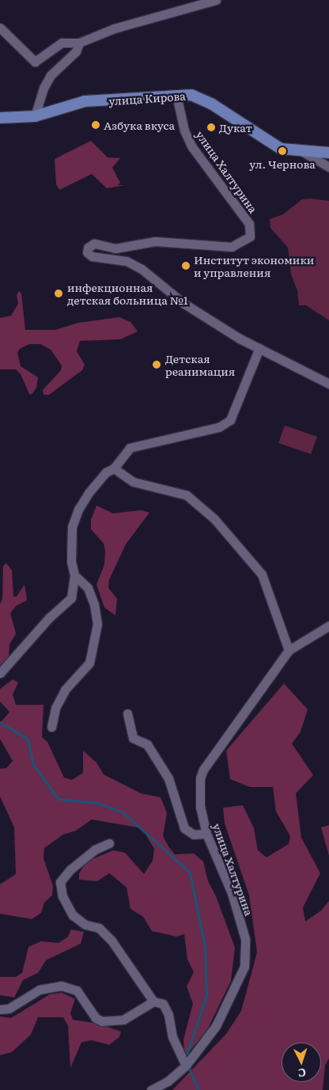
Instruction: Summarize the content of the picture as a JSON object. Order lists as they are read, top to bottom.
{
  "streets": {
    "main road": ["улица Кирова"],
    "street": ["улица Халтурина"]
  },
  "crossings": [
    ["улица Кирова", "улица Халтурина"]
  ],
  "places": [
    "Азбука вкуса",
    "Дукат",
    "ул. Чернова",
    "Институт экономики и управления",
    "инфекционная детская больница №1",
    "Детская реанимация"
  ],
  "north": "bottom"
}
